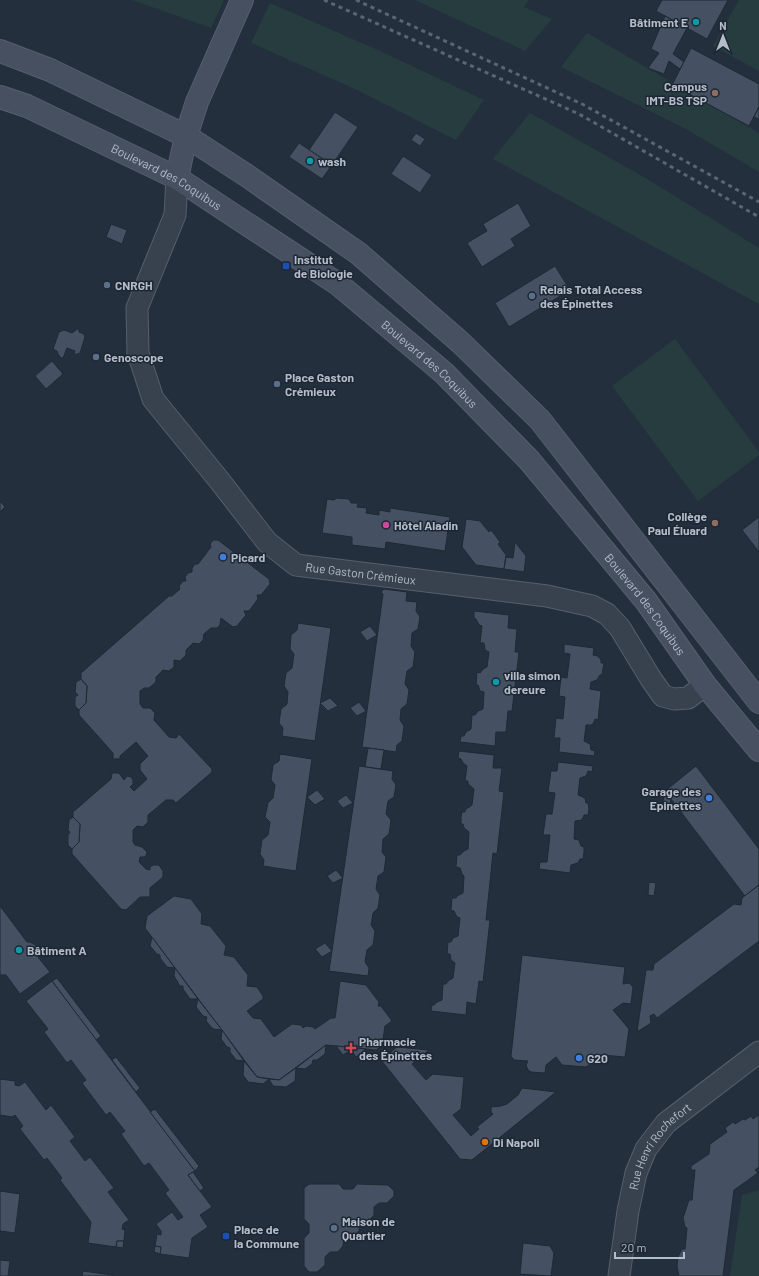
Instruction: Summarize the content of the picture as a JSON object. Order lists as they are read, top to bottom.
{
  "streets": {
    "main road": ["Boulevard des Coquibus"],
    "street": ["Rue Gaston Crémieux", "Rue Henri Rochefort"]
  },
  "crossings": [
    ["Boulevard des Coquibus", "Rue Gaston Crémieux"]
  ],
  "places": {
    "other": [
      "Bâtiment E",
      "Campus IMT-BS TSP",
      "wash",
      "CNRGH",
      "Relais Total Access des Épinettes",
      "Genoscope",
      "Place Gaston Crémieux",
      "Collège Paul Éluard",
      "Hôtel Aladin",
      "Picard",
      "villa simon dereure",
      "Garage des Epinettes",
      "Bâtiment A",
      "G20",
      "Di Napoli",
      "Maison de Quartier"
    ],
    "transit": ["Institut de Biologie", "Place de la Commune"],
    "health": ["Pharmacie des Épinettes"]
  },
  "scale_bar": "20 m",
  "north": "top"
}
